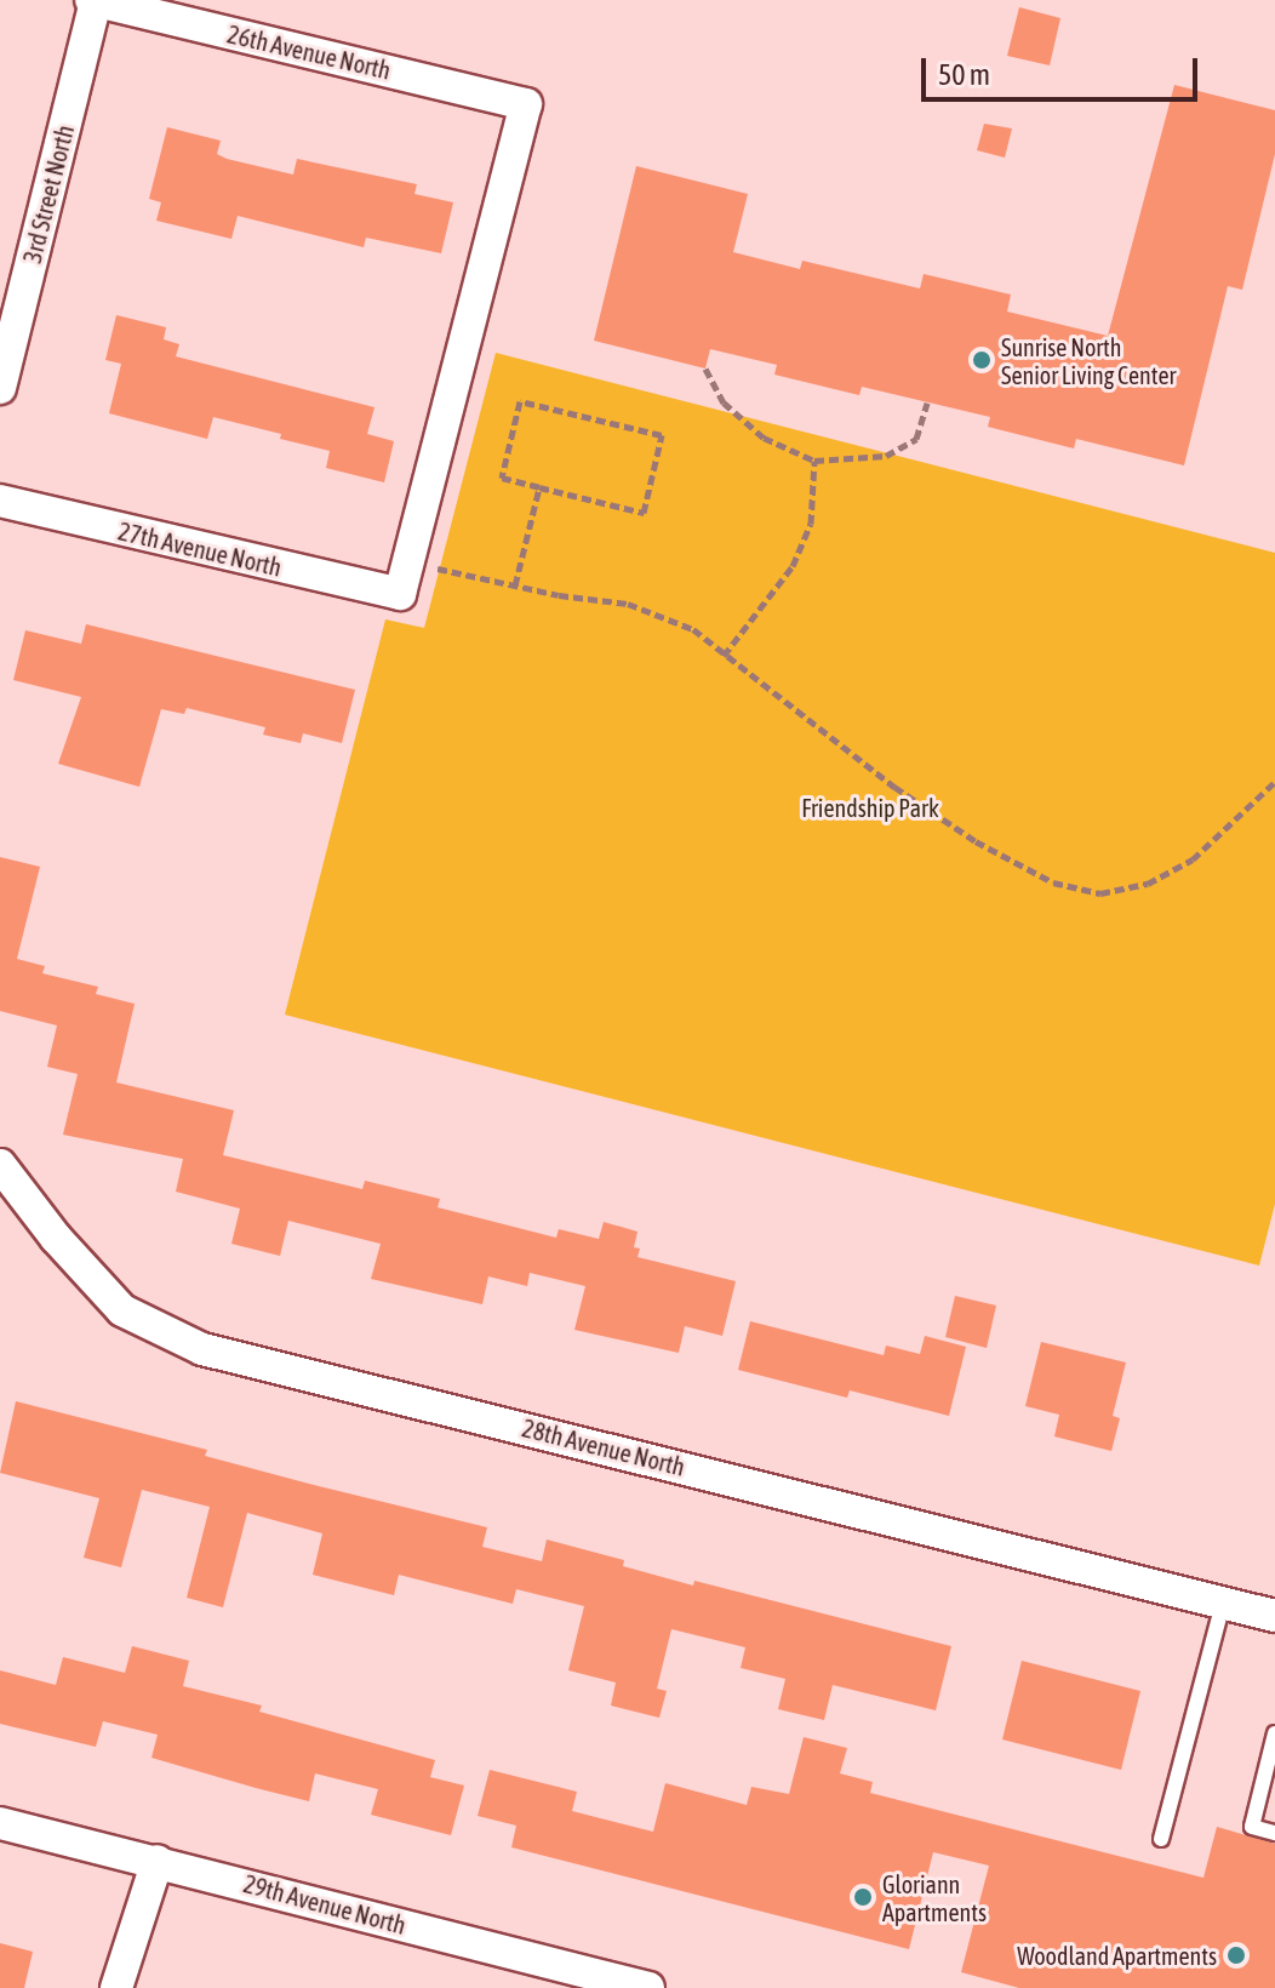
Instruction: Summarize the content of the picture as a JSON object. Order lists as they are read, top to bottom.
{
  "streets": {
    "street": [
      "26th Avenue North",
      "3rd Street North",
      "27th Avenue North",
      "28th Avenue North",
      "29th Avenue North"
    ]
  },
  "crossings": [
    ["26th Avenue North", "3rd Street North"],
    ["26th Avenue North", "27th Avenue North"]
  ],
  "parks": ["Friendship Park"],
  "places": ["Sunrise North Senior Living Center", "Gloriann Apartments", "Woodland Apartments"],
  "scale_bar": "50 m"
}
